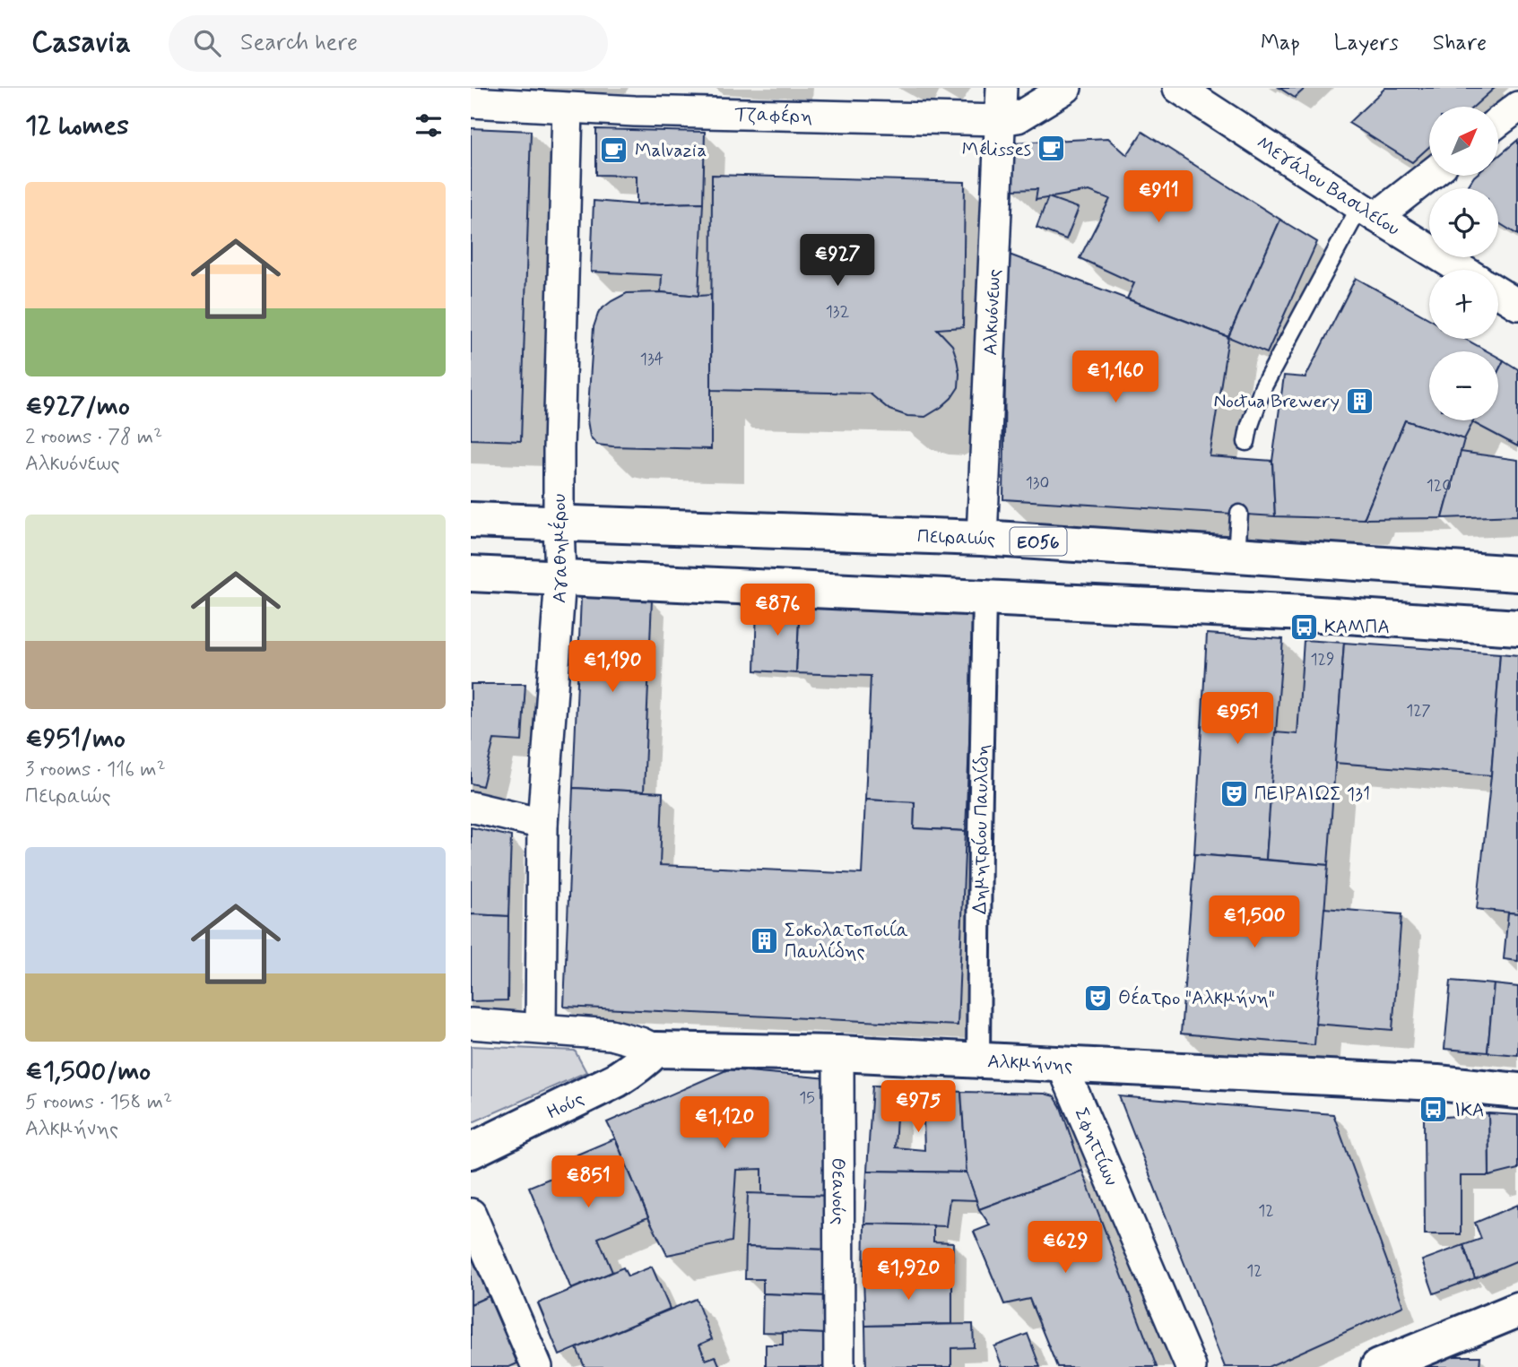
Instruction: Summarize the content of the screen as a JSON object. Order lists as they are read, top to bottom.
{
  "streets": {
    "main road": [
      "Πειραιώς",
      "ΕΟ56",
      "Αλκμήνης",
      "Ηούς"
    ],
    "street": [
      "Τζαφέρη",
      "Μεγάλου Βασιλείου",
      "Αλκυόνεως",
      "Αγαθημέρου",
      "Δημητρίου Παυλίδη",
      "Σφηττίων",
      "Θεανούς"
    ]
  },
  "crossings": [
    ["Τζαφέρη", "Αλκυόνεως"],
    ["Τζαφέρη", "Αγαθημέρου"],
    ["Αλκυόνεως", "Πειραιώς"],
    ["Πειραιώς", "Αγαθημέρου"],
    ["Αγαθημέρου", "Αλκμήνης"],
    ["Δημητρίου Παυλίδη", "Αλκμήνης"],
    ["Αλκμήνης", "Ηούς"],
    ["Αλκμήνης", "Σφηττίων"],
    ["Αλκμήνης", "Θεανούς"]
  ],
  "places": {
    "cafe": ["Mélisses", "Malvazia"],
    "building": ["Noctua Brewery", "Σοκολατοποιία Παυλίδης"],
    "bus stop": ["ΚΑΜΠΑ", "ΙΚΑ"],
    "theatre": ["ΠΕΙΡΑΙΩΣ 131", "Θέατρο \"Αλκμήνη\""]
  },
  "house_numbers": [
    "132",
    "134",
    "130",
    "120",
    "129",
    "127",
    "15",
    "12",
    "12"
  ],
  "north": "top right",
  "page": {
    "header": "Casavia",
    "search": "Search here",
    "nav": ["Map", "Layers", "Share"],
    "heading": "12 homes",
    "map_buttons": ["+", "−"],
    "list": [
      {
        "name": "€927/mo",
        "note": "2 rooms · 78 m² · Αλκυόνεως"
      },
      {
        "name": "€951/mo",
        "note": "3 rooms · 116 m² · Πειραιώς"
      },
      {
        "name": "€1,500/mo",
        "note": "5 rooms · 158 m² · Αλκμήνης"
      }
    ],
    "price": [
      "€911",
      "€927",
      "€1,160",
      "€876",
      "€1,190",
      "€951",
      "€1,500",
      "€975",
      "€1,120",
      "€851",
      "€629",
      "€1,920"
    ]
  }
}
